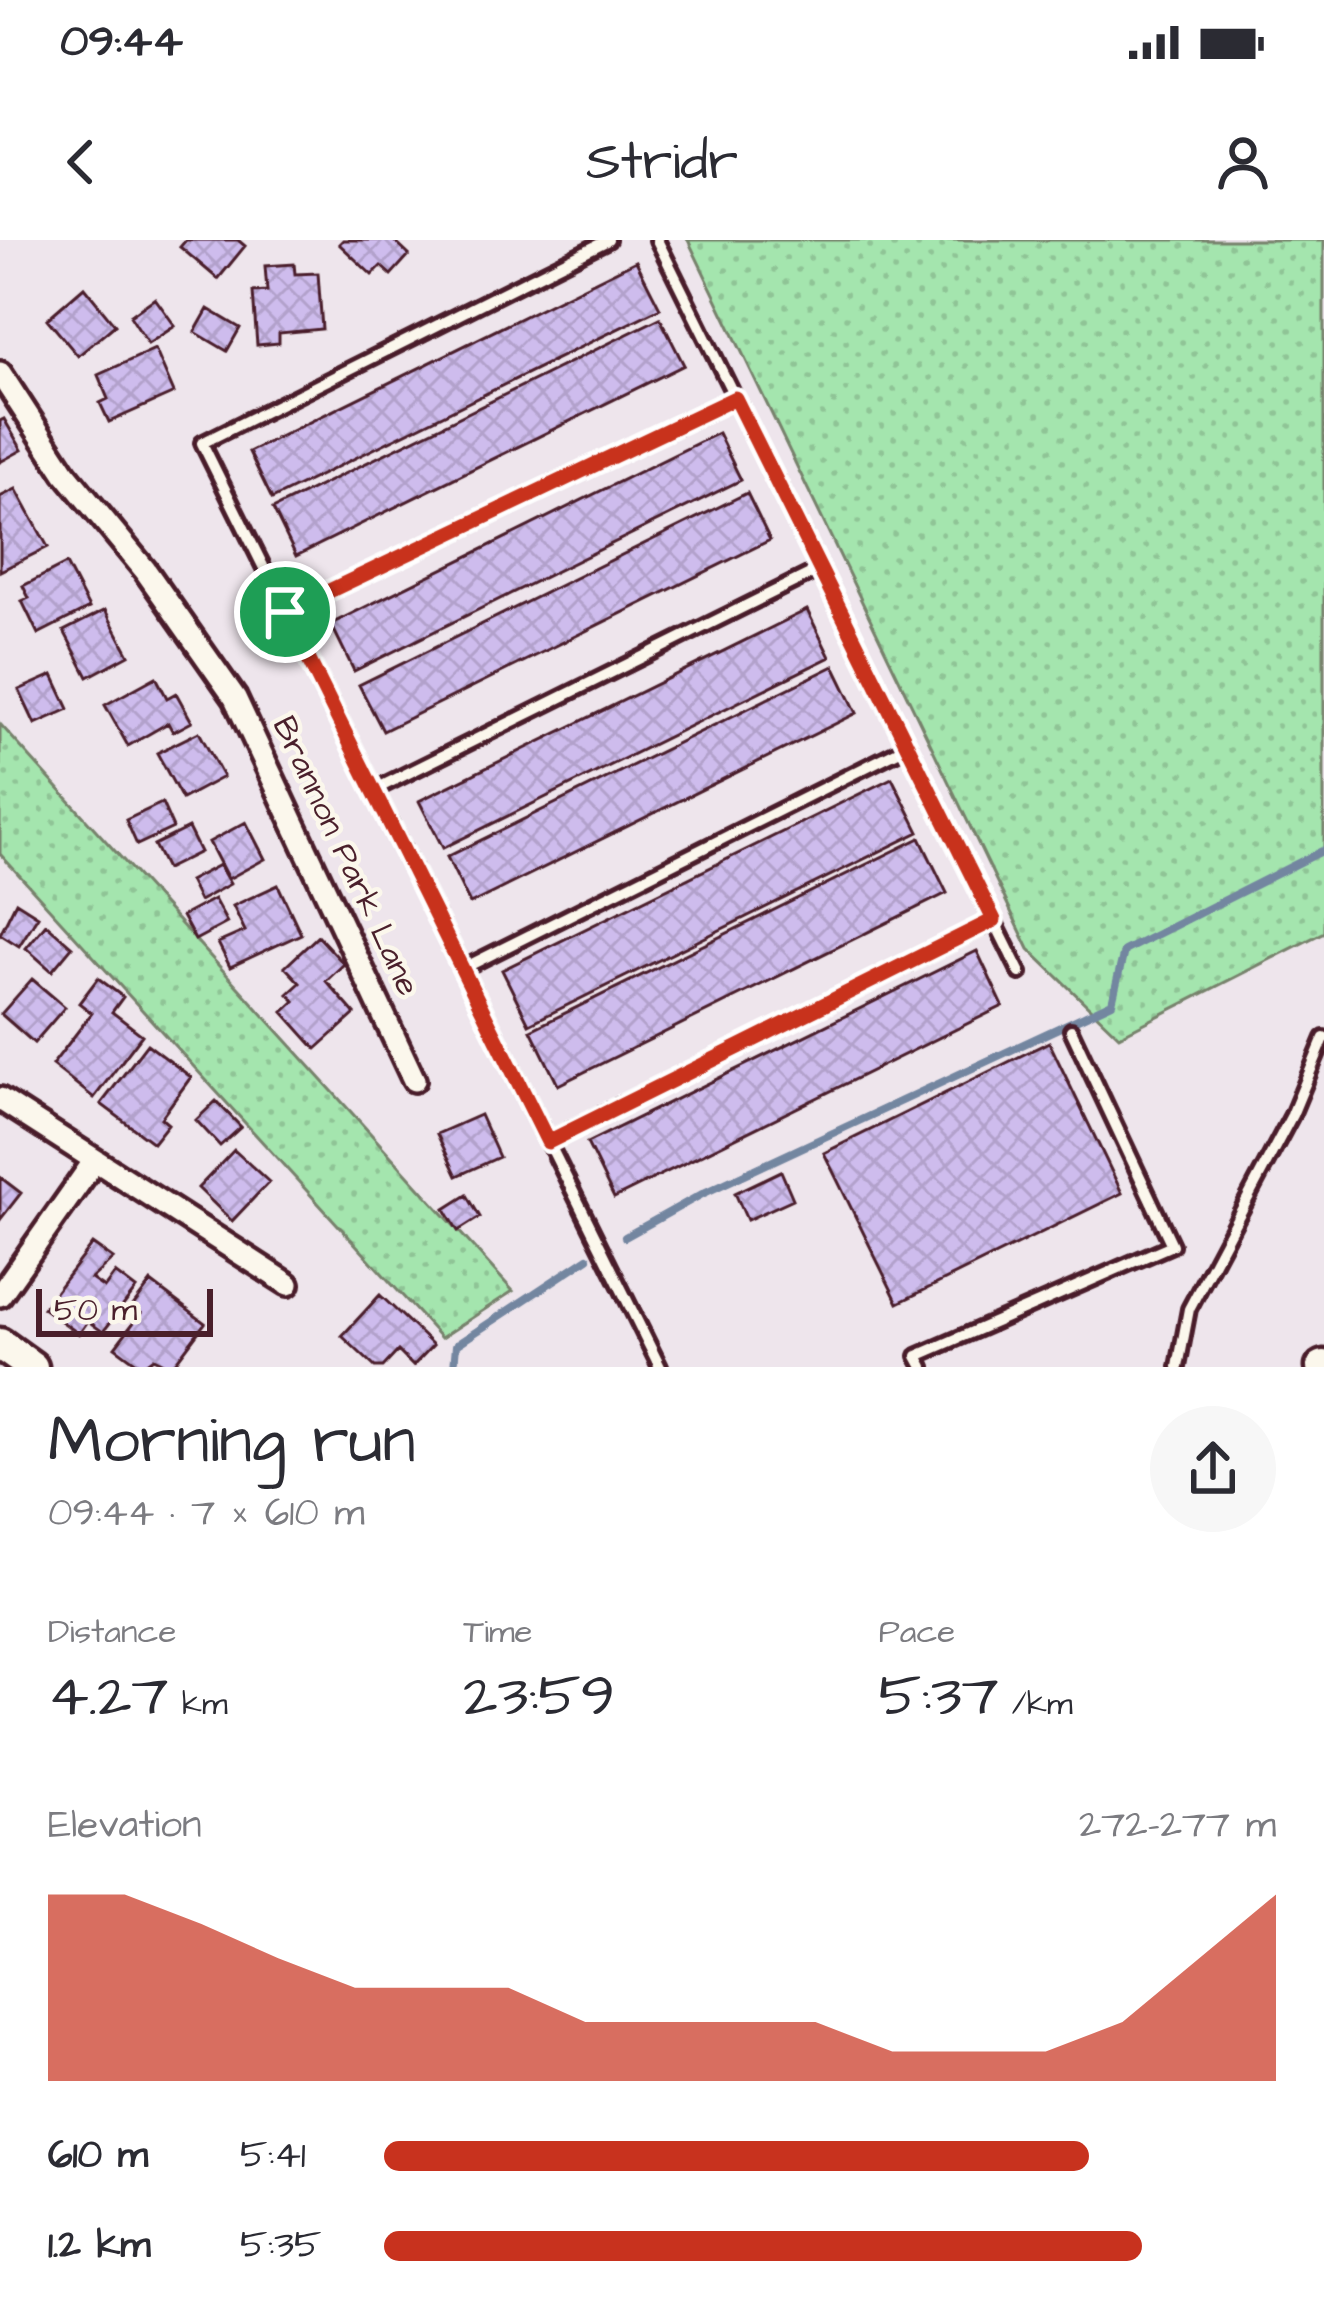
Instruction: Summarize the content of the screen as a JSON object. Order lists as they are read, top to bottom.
{
  "streets": {
    "street": ["Brannon Park Lane"]
  },
  "scale_bar": "50 m",
  "page": {
    "status": "09:44",
    "header": "Stridr",
    "scale": "50 m",
    "heading": ["Morning run", "09:44 · 7 × 610 m"],
    "stats": [
      ["Distance", "4.27 km"],
      ["Time", "23:59"],
      ["Pace", "5:37 /km"]
    ],
    "chart": ["Elevation", "272–277 m"],
    "list": [
      {
        "name": "610 m",
        "note": "5:41"
      },
      {
        "name": "1.2 km",
        "note": "5:35"
      }
    ]
  }
}
